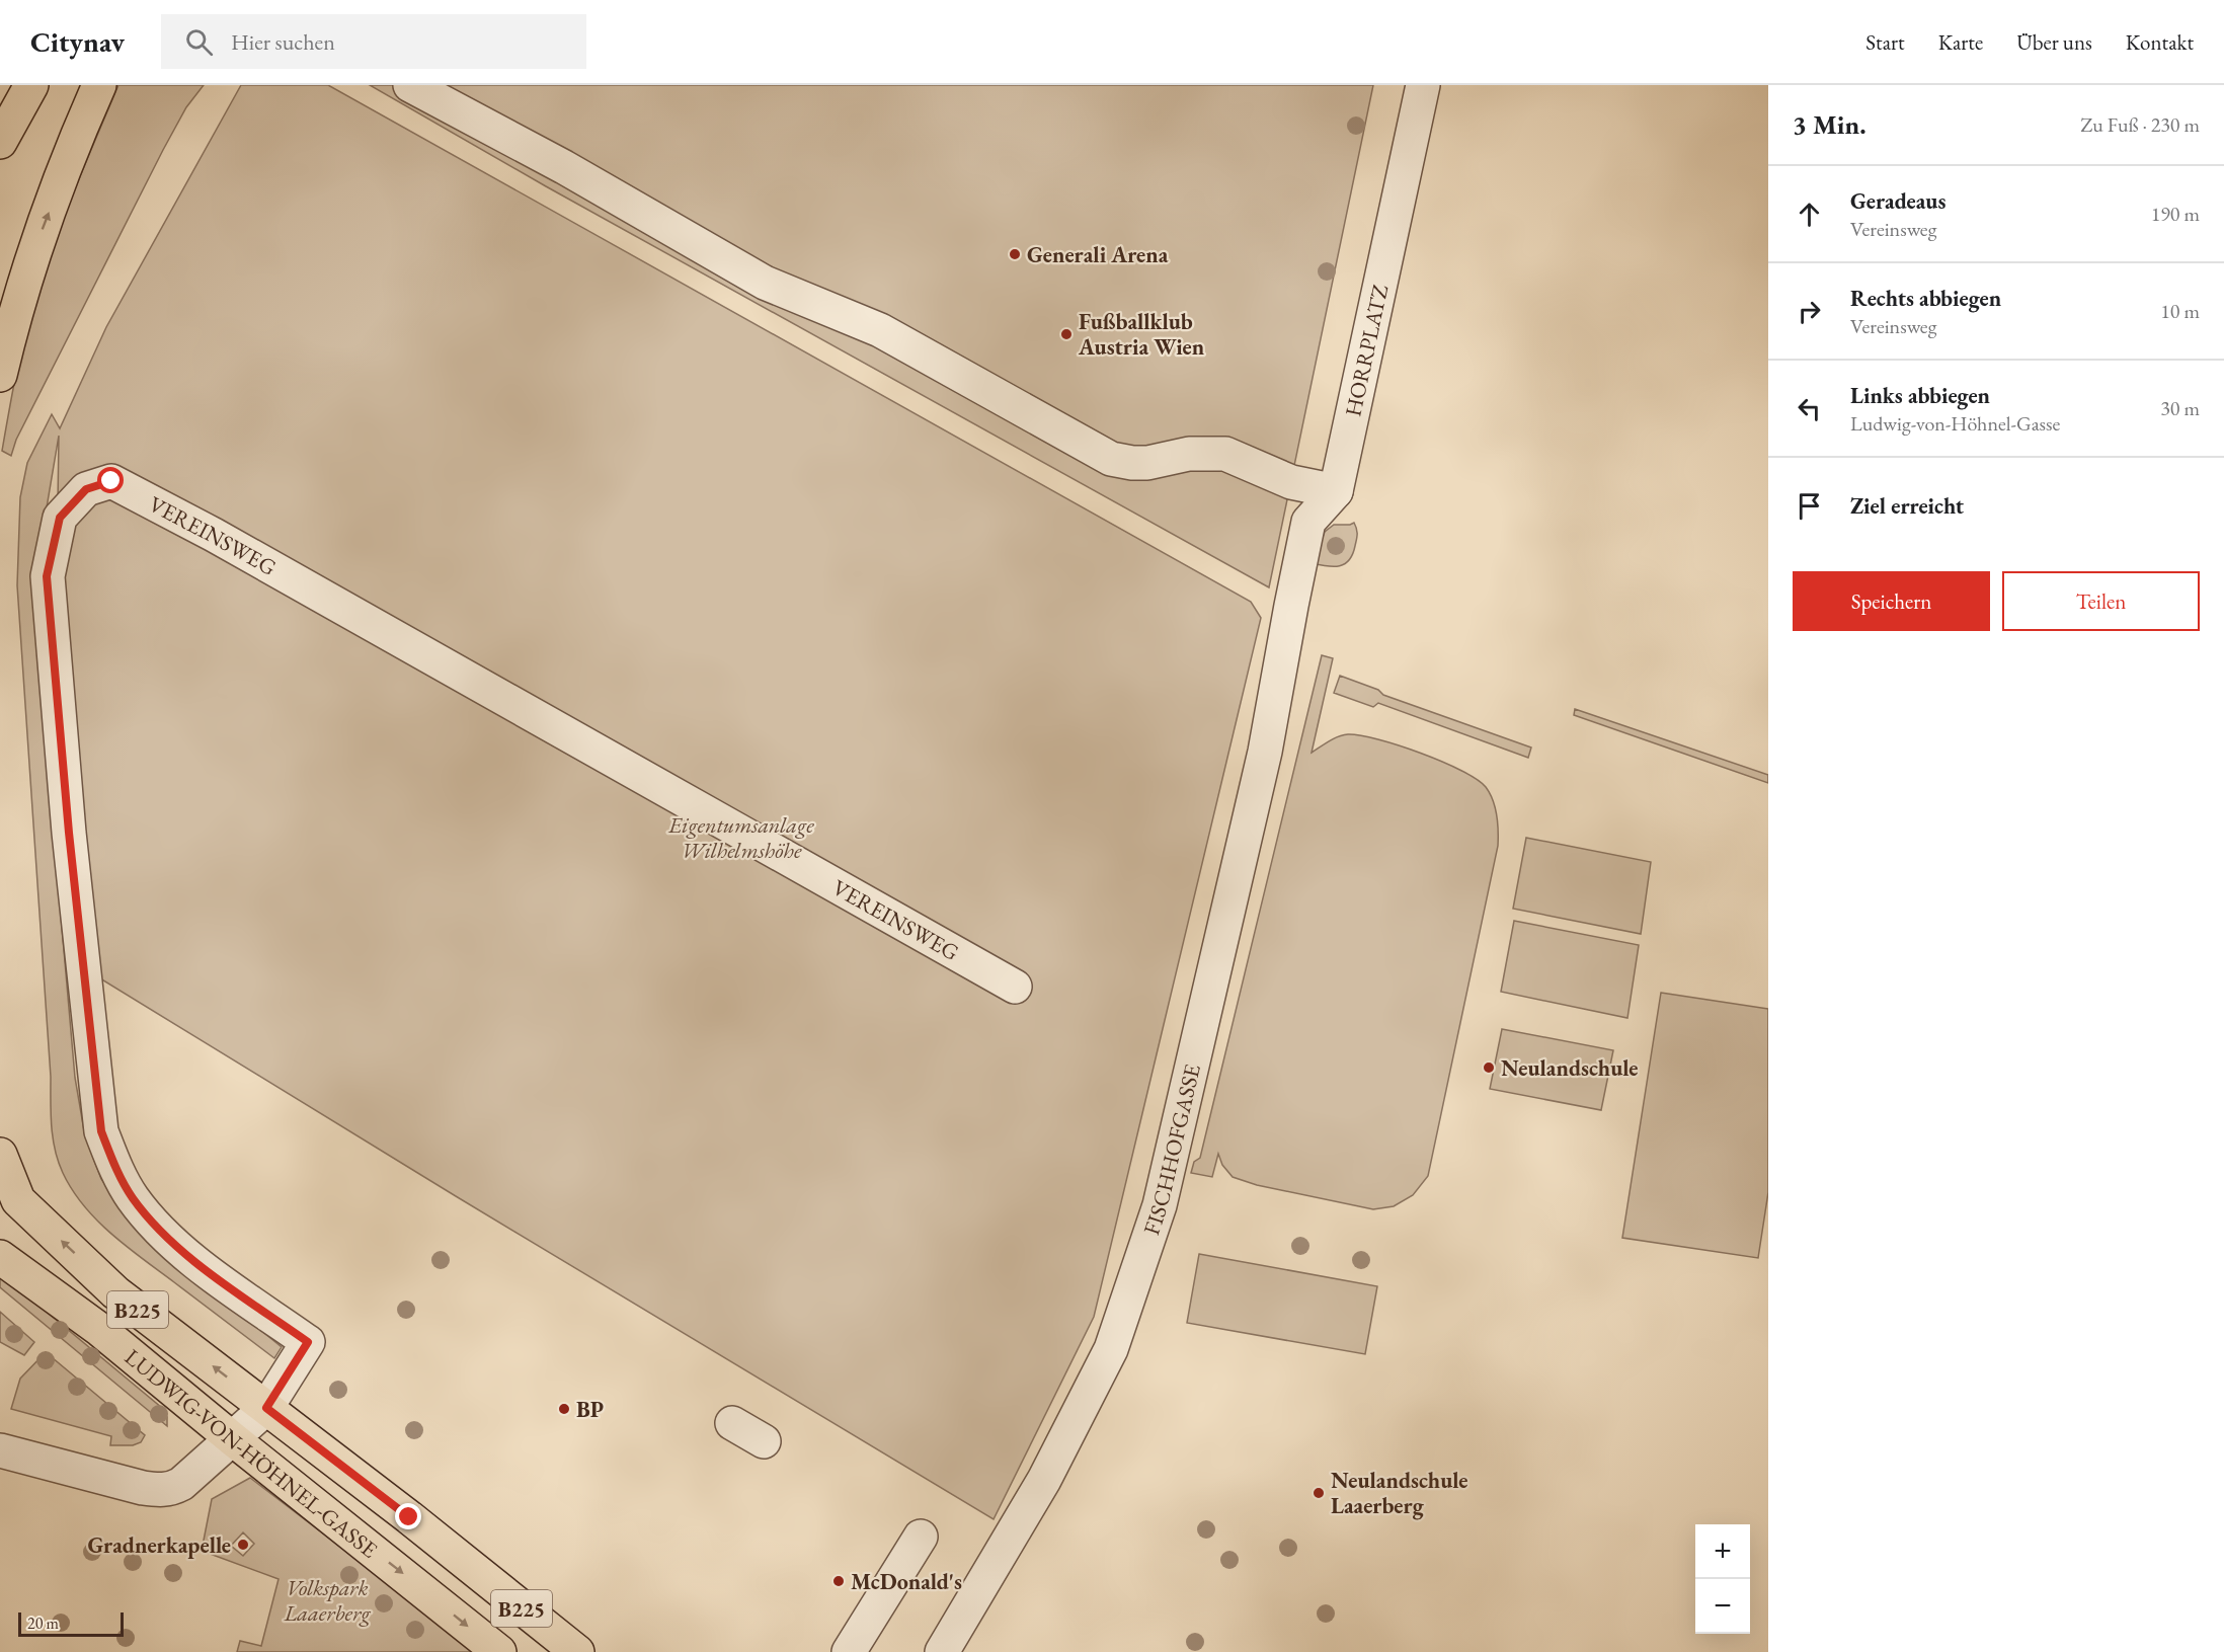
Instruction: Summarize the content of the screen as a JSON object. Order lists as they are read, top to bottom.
{
  "streets": {
    "main road": ["B225", "LUDWIG-VON-HÖHNEL-GASSE"],
    "street": ["HORRPLATZ", "VEREINSWEG", "FISCHHOFGASSE"]
  },
  "crossings": [
    ["HORRPLATZ", "FISCHHOFGASSE"],
    ["VEREINSWEG", "LUDWIG-VON-HÖHNEL-GASSE"]
  ],
  "parks": ["Eigentumsanlage Wilhelmshöhe", "Volkspark Laaerberg"],
  "places": [
    "Generali Arena",
    "Fußballklub Austria Wien",
    "Neulandschule",
    "BP",
    "Neulandschule Laaerberg",
    "Gradnerkapelle",
    "McDonald's"
  ],
  "scale_bar": "20 m",
  "page": {
    "header": "Citynav",
    "search": "Hier suchen",
    "nav": [
      "Start",
      "Karte",
      "Über uns",
      "Kontakt"
    ],
    "heading": ["3 Min.", "Zu Fuß · 230 m"],
    "list": [
      ["Geradeaus", "Vereinsweg", "190 m"],
      ["Rechts abbiegen", "Vereinsweg", "10 m"],
      ["Links abbiegen", "Ludwig-von-Höhnel-Gasse", "30 m"],
      "Ziel erreicht"
    ],
    "buttons": ["Speichern", "Teilen"],
    "map_buttons": ["+", "−"],
    "scale": "20 m"
  }
}
